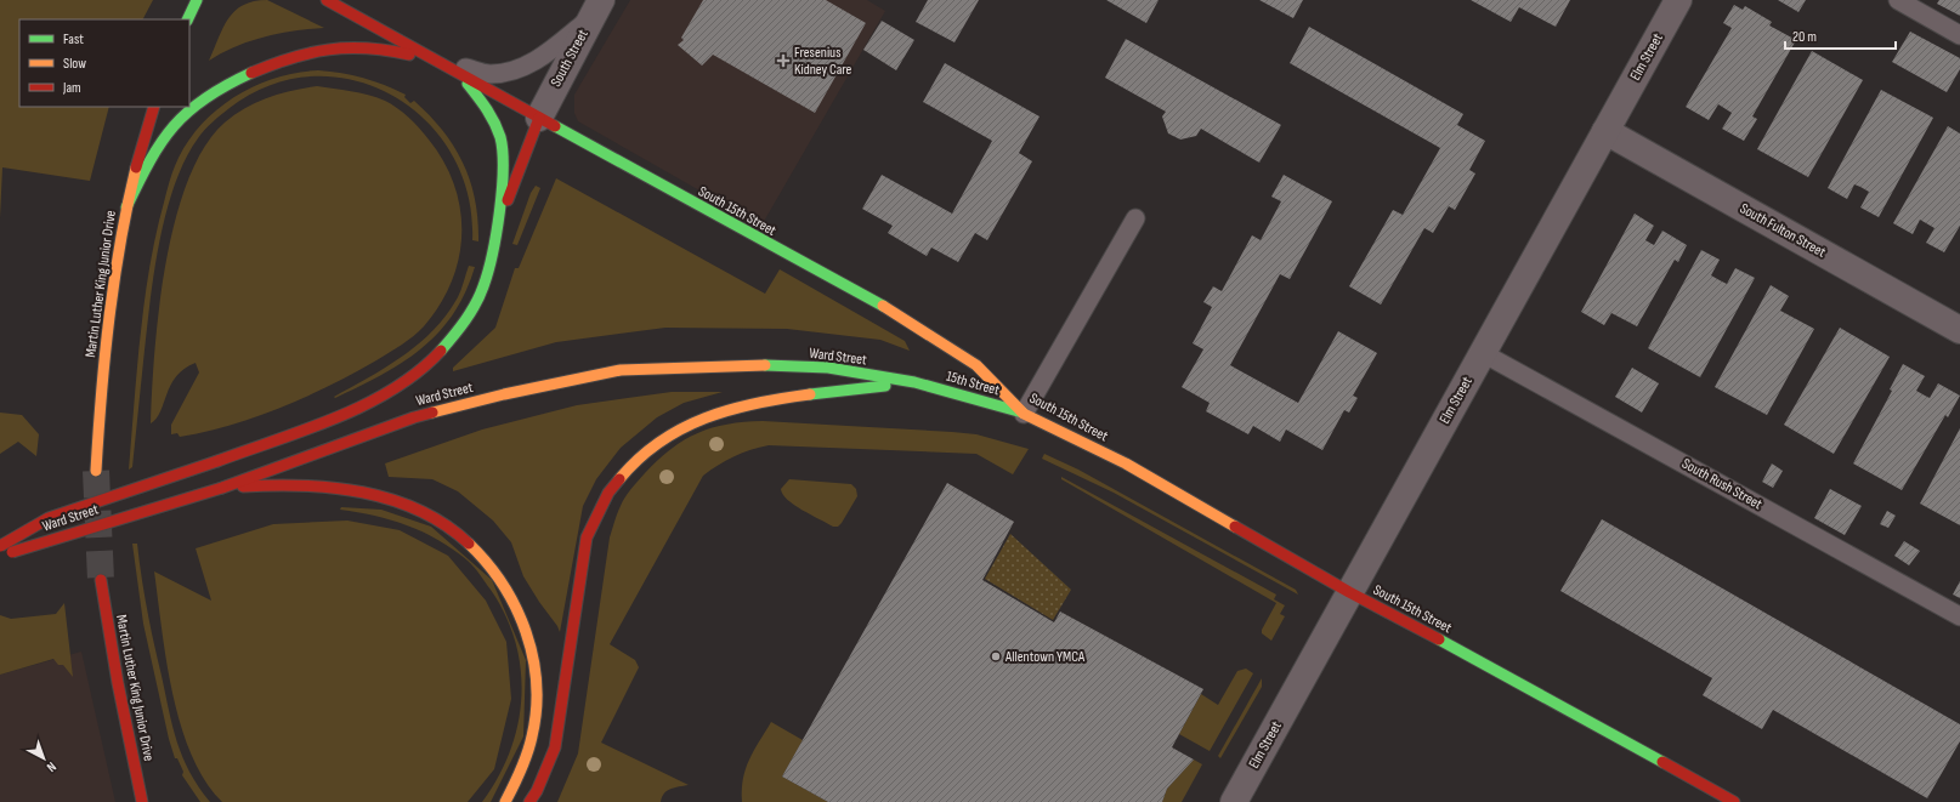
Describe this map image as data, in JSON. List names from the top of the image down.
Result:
{
  "streets": {
    "main road": [
      "South 15th Street",
      "Martin Luther King Junior Drive",
      "Ward Street",
      "15th Street"
    ],
    "street": ["Elm Street", "South Street", "South Fulton Street"],
    "lane": ["South Rush Street"]
  },
  "crossings": [
    ["Elm Street", "South 15th Street"],
    ["Elm Street", "South Fulton Street"],
    ["Elm Street", "South Rush Street"],
    ["South Street", "South 15th Street"],
    ["South 15th Street", "15th Street"],
    ["Ward Street", "15th Street"]
  ],
  "places": {
    "health": ["Fresenius Kidney Care"],
    "other": ["Allentown YMCA"]
  },
  "legend": ["Fast", "Slow", "Jam"],
  "scale_bar": "20 m",
  "north": "bottom right"
}
